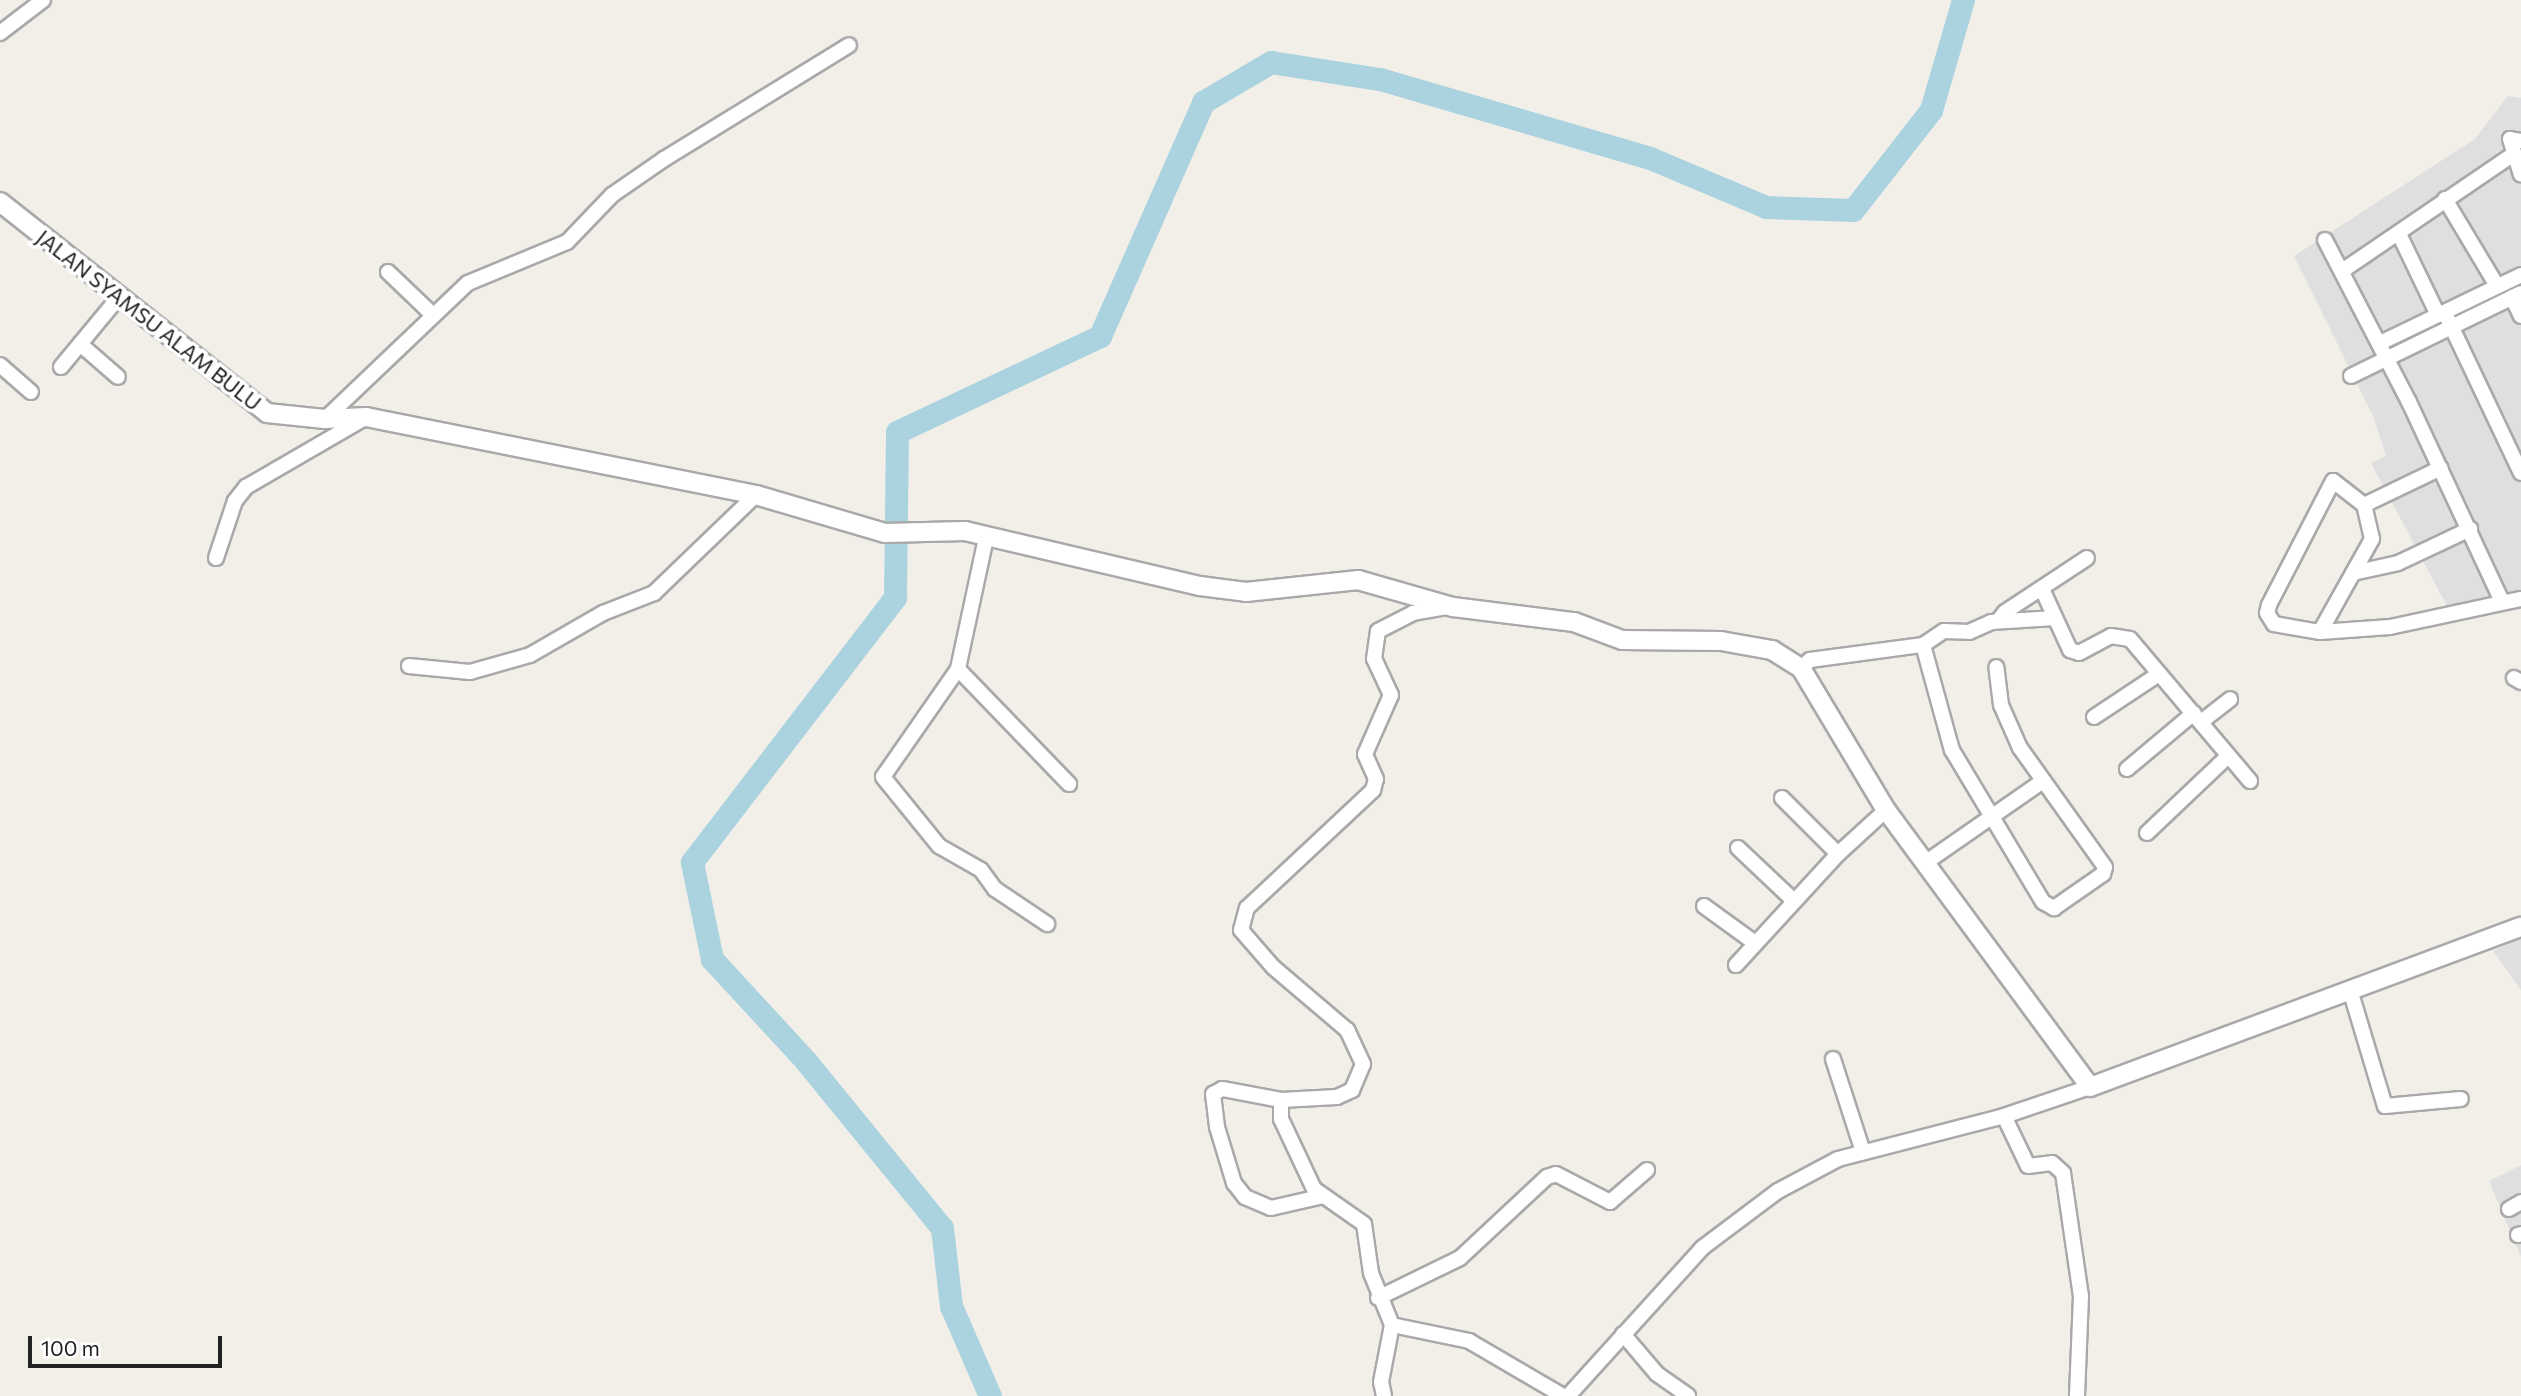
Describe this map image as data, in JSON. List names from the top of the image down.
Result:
{
  "streets": {
    "street": ["JALAN SYAMSU ALAM BULU"]
  },
  "scale_bar": "100 m"
}
